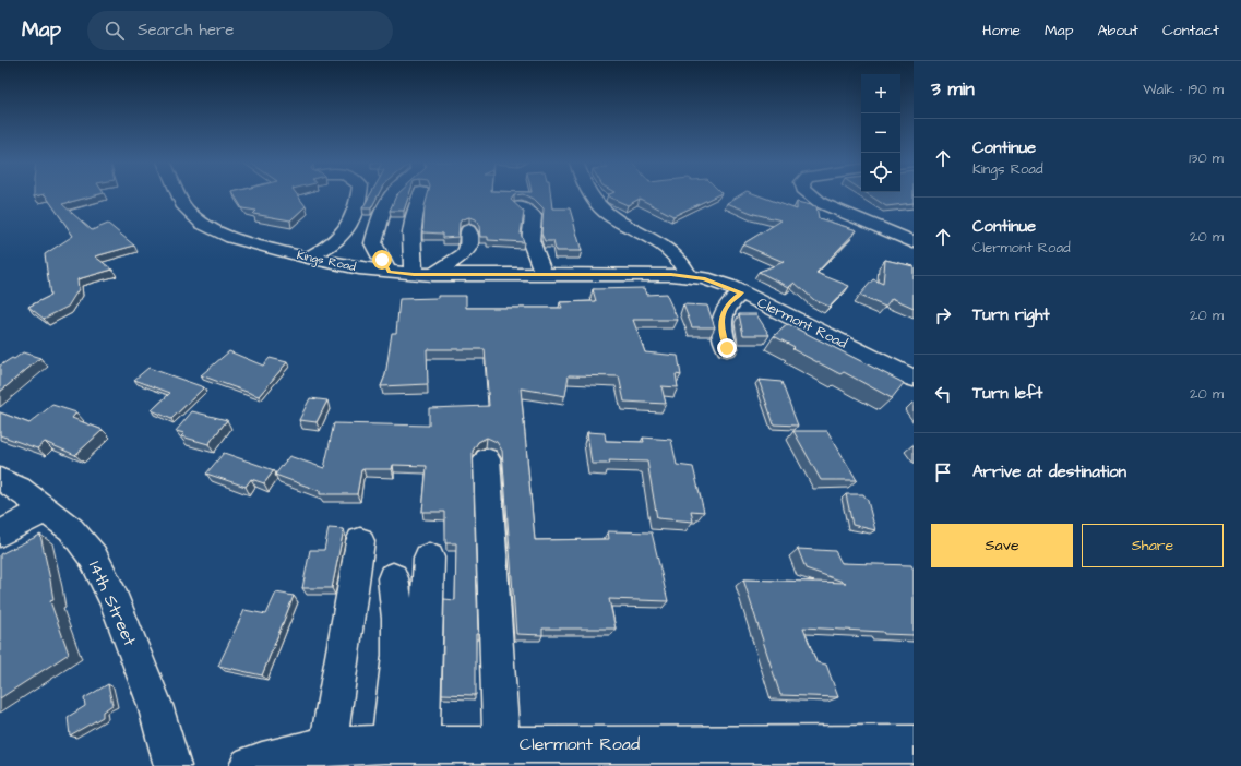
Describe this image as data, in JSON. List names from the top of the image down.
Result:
{
  "streets": {
    "street": ["Kings Road", "Clermont Road", "14th Street"]
  },
  "crossings": [
    ["Kings Road", "Clermont Road"]
  ],
  "page": {
    "header": "Map",
    "search": "Search here",
    "nav": [
      "Home",
      "Map",
      "About",
      "Contact"
    ],
    "heading": ["3 min", "Walk · 190 m"],
    "map_buttons": ["+", "−"],
    "list": [
      ["Continue", "Kings Road", "130 m"],
      ["Continue", "Clermont Road", "20 m"],
      ["Turn right", "20 m"],
      ["Turn left", "20 m"],
      "Arrive at destination"
    ],
    "buttons": ["Save", "Share"]
  }
}
